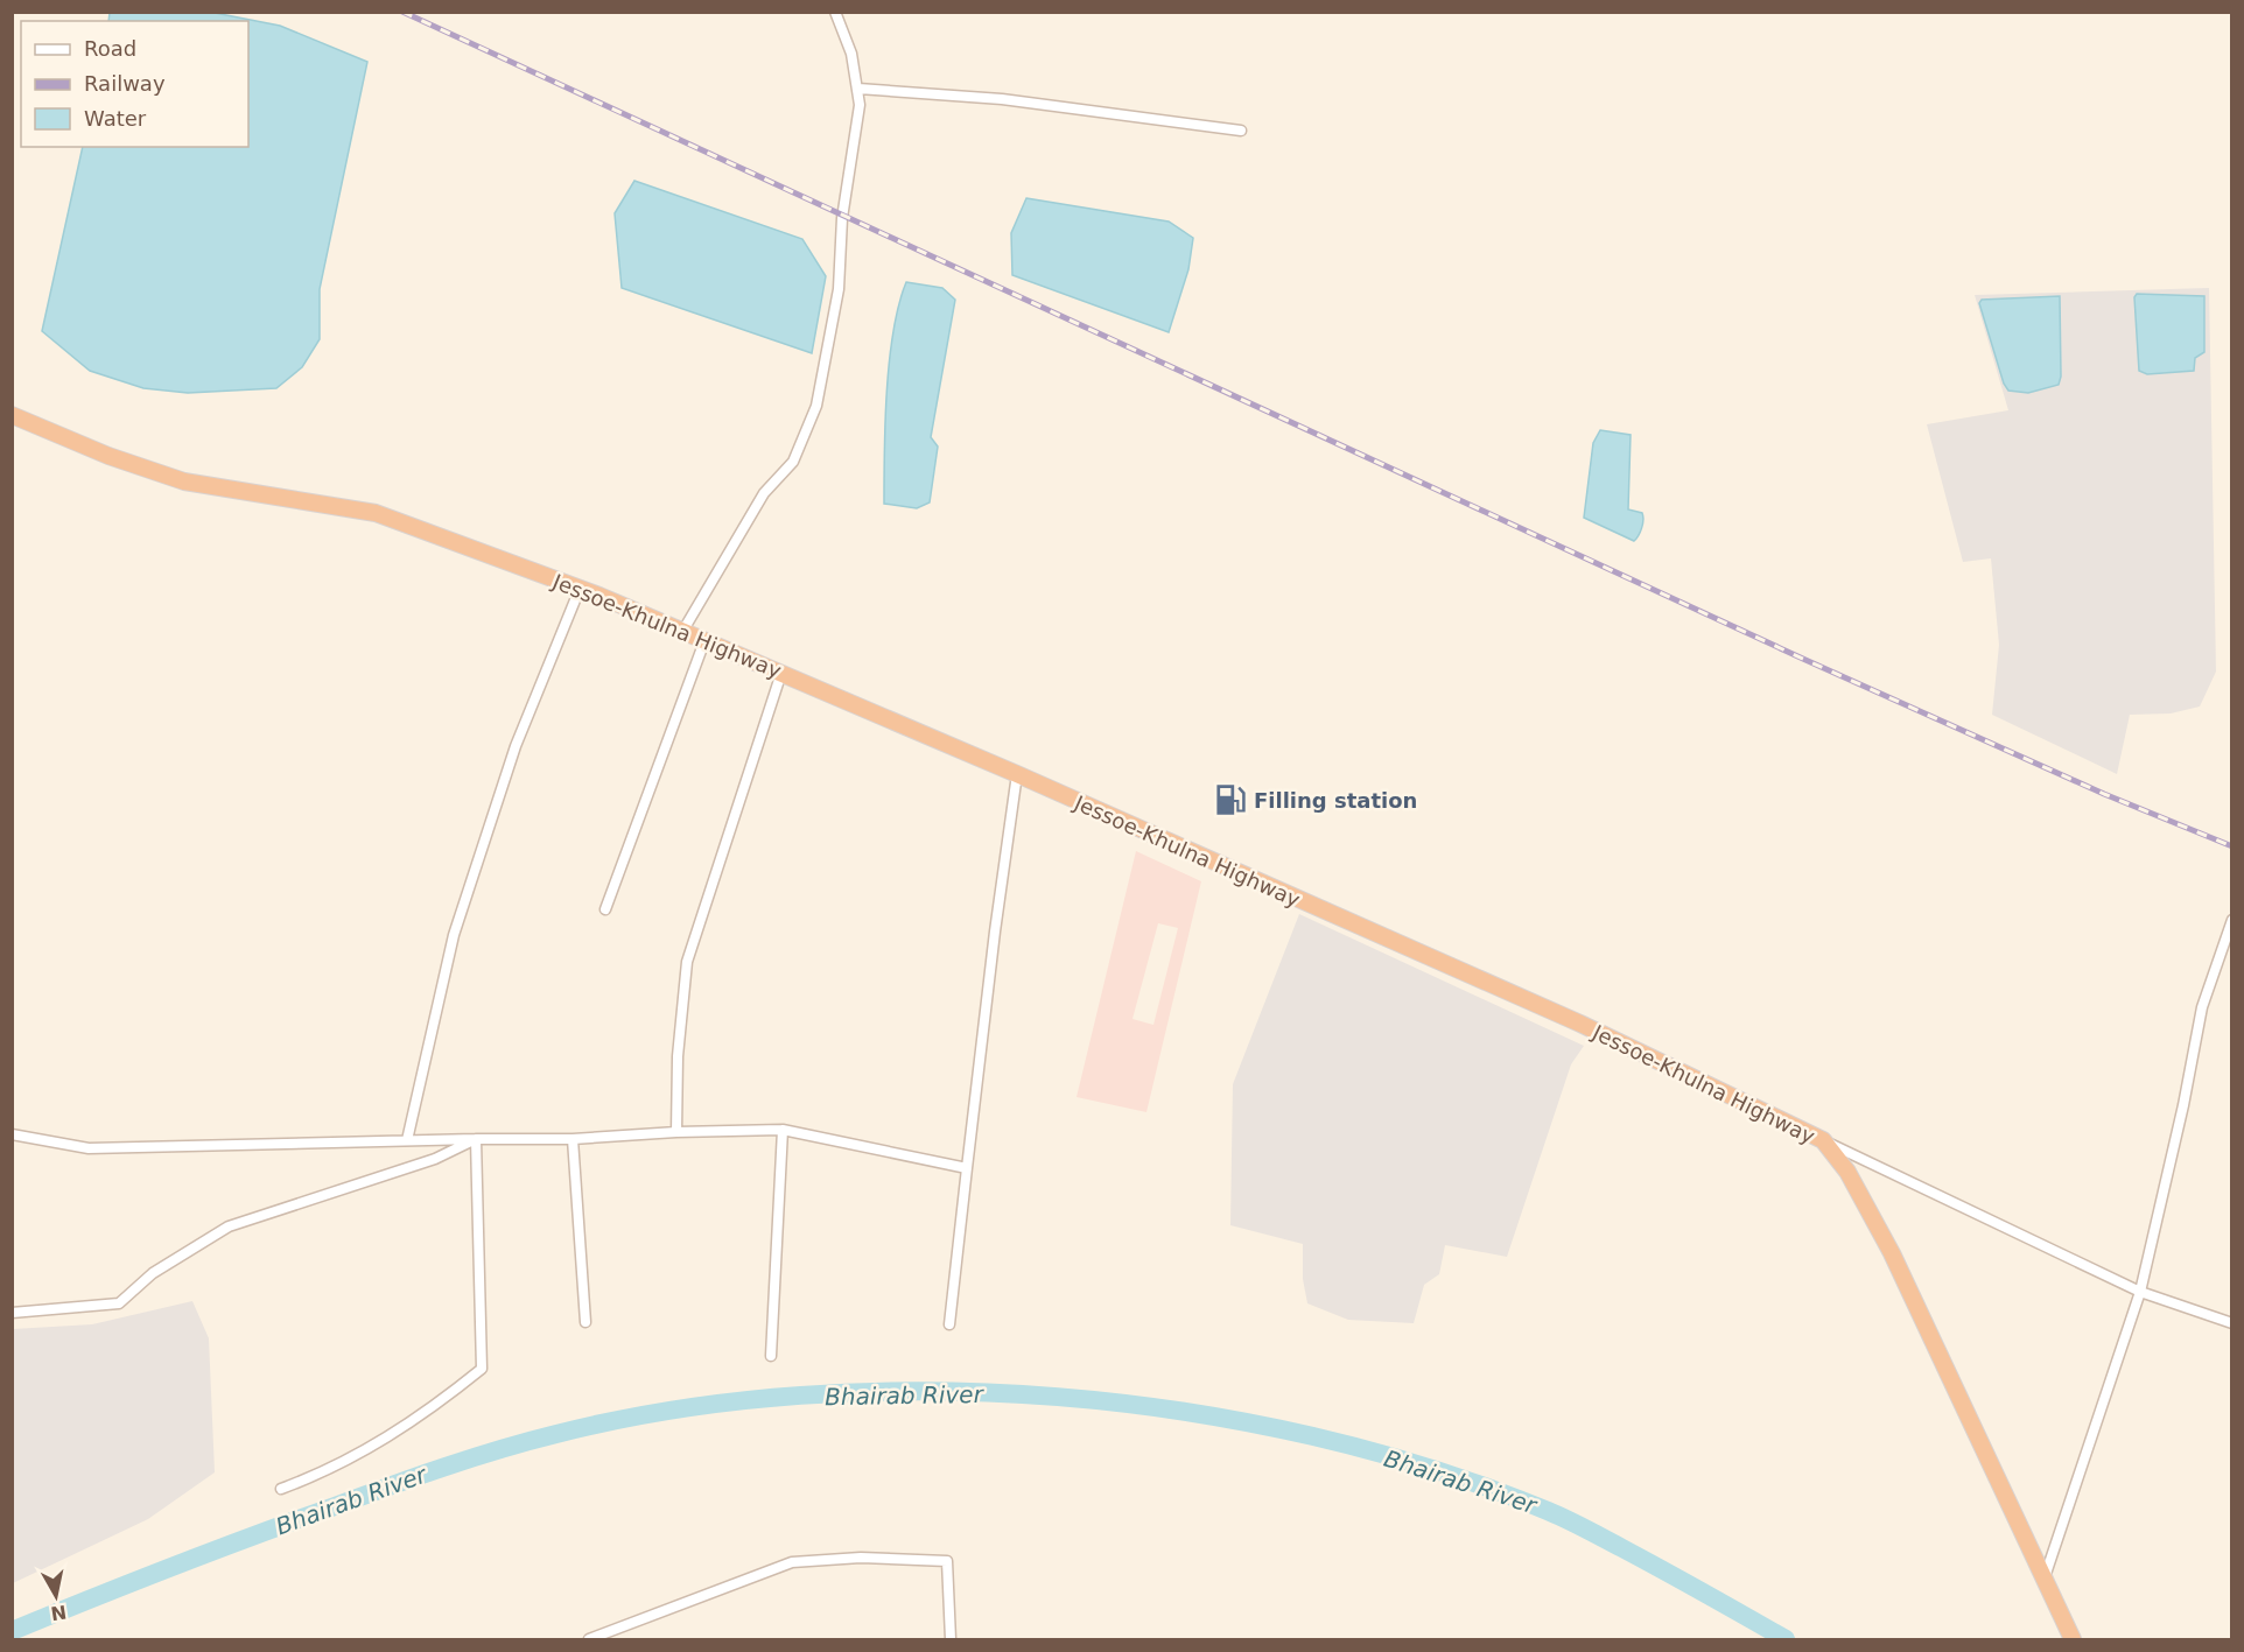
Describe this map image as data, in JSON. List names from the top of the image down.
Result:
{
  "streets": {
    "highway": ["Jessoe-Khulna Highway"]
  },
  "water": ["Bhairab River"],
  "places": {
    "fuel station": ["Filling station"]
  },
  "legend": ["Road", "Railway", "Water"],
  "north": "bottom"
}
